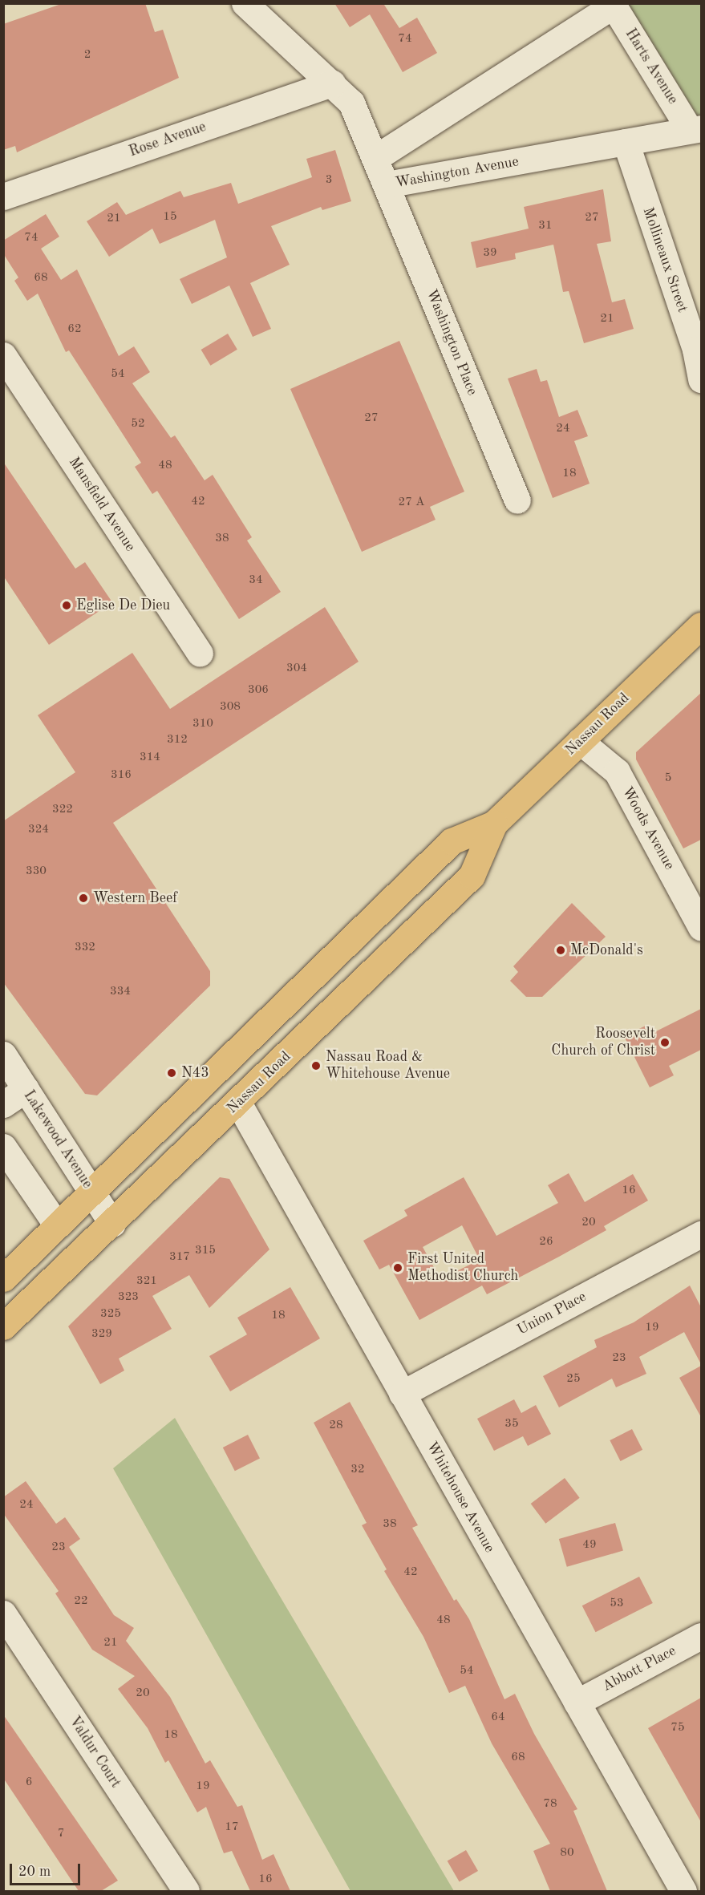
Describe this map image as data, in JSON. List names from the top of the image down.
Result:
{
  "streets": {
    "main road": ["Nassau Road"],
    "street": [
      "Harts Avenue",
      "Rose Avenue",
      "Washington Avenue",
      "Mollineaux Street",
      "Washington Place",
      "Mansfield Avenue",
      "Woods Avenue",
      "Lakewood Avenue",
      "Union Place",
      "Whitehouse Avenue",
      "Abbott Place",
      "Valdur Court"
    ]
  },
  "crossings": [
    ["Harts Avenue", "Washington Avenue"],
    ["Rose Avenue", "Washington Avenue"],
    ["Washington Avenue", "Mollineaux Street"],
    ["Washington Avenue", "Washington Place"],
    ["Nassau Road", "Woods Avenue"],
    ["Nassau Road", "Lakewood Avenue"],
    ["Nassau Road", "Whitehouse Avenue"],
    ["Union Place", "Whitehouse Avenue"],
    ["Whitehouse Avenue", "Abbott Place"]
  ],
  "places": [
    "Eglise De Dieu",
    "Western Beef",
    "McDonald's",
    "Roosevelt Church of Christ",
    "Nassau Road & Whitehouse Avenue",
    "N43",
    "First United Methodist Church"
  ],
  "house_numbers": [
    "74",
    "2",
    "3",
    "15",
    "27",
    "21",
    "31",
    "74",
    "39",
    "68",
    "21",
    "62",
    "54",
    "27",
    "52",
    "24",
    "48",
    "18",
    "42",
    "27 A",
    "38",
    "34",
    "304",
    "306",
    "308",
    "310",
    "312",
    "314",
    "316",
    "5",
    "322",
    "324",
    "330",
    "332",
    "334",
    "16",
    "20",
    "26",
    "315",
    "317",
    "321",
    "323",
    "325",
    "18",
    "19",
    "329",
    "23",
    "25",
    "35",
    "28",
    "32",
    "24",
    "38",
    "49",
    "23",
    "42",
    "22",
    "53",
    "48",
    "21",
    "54",
    "20",
    "64",
    "75",
    "18",
    "68",
    "6",
    "19",
    "78",
    "17",
    "7",
    "80",
    "16"
  ],
  "scale_bar": "20 m"
}
